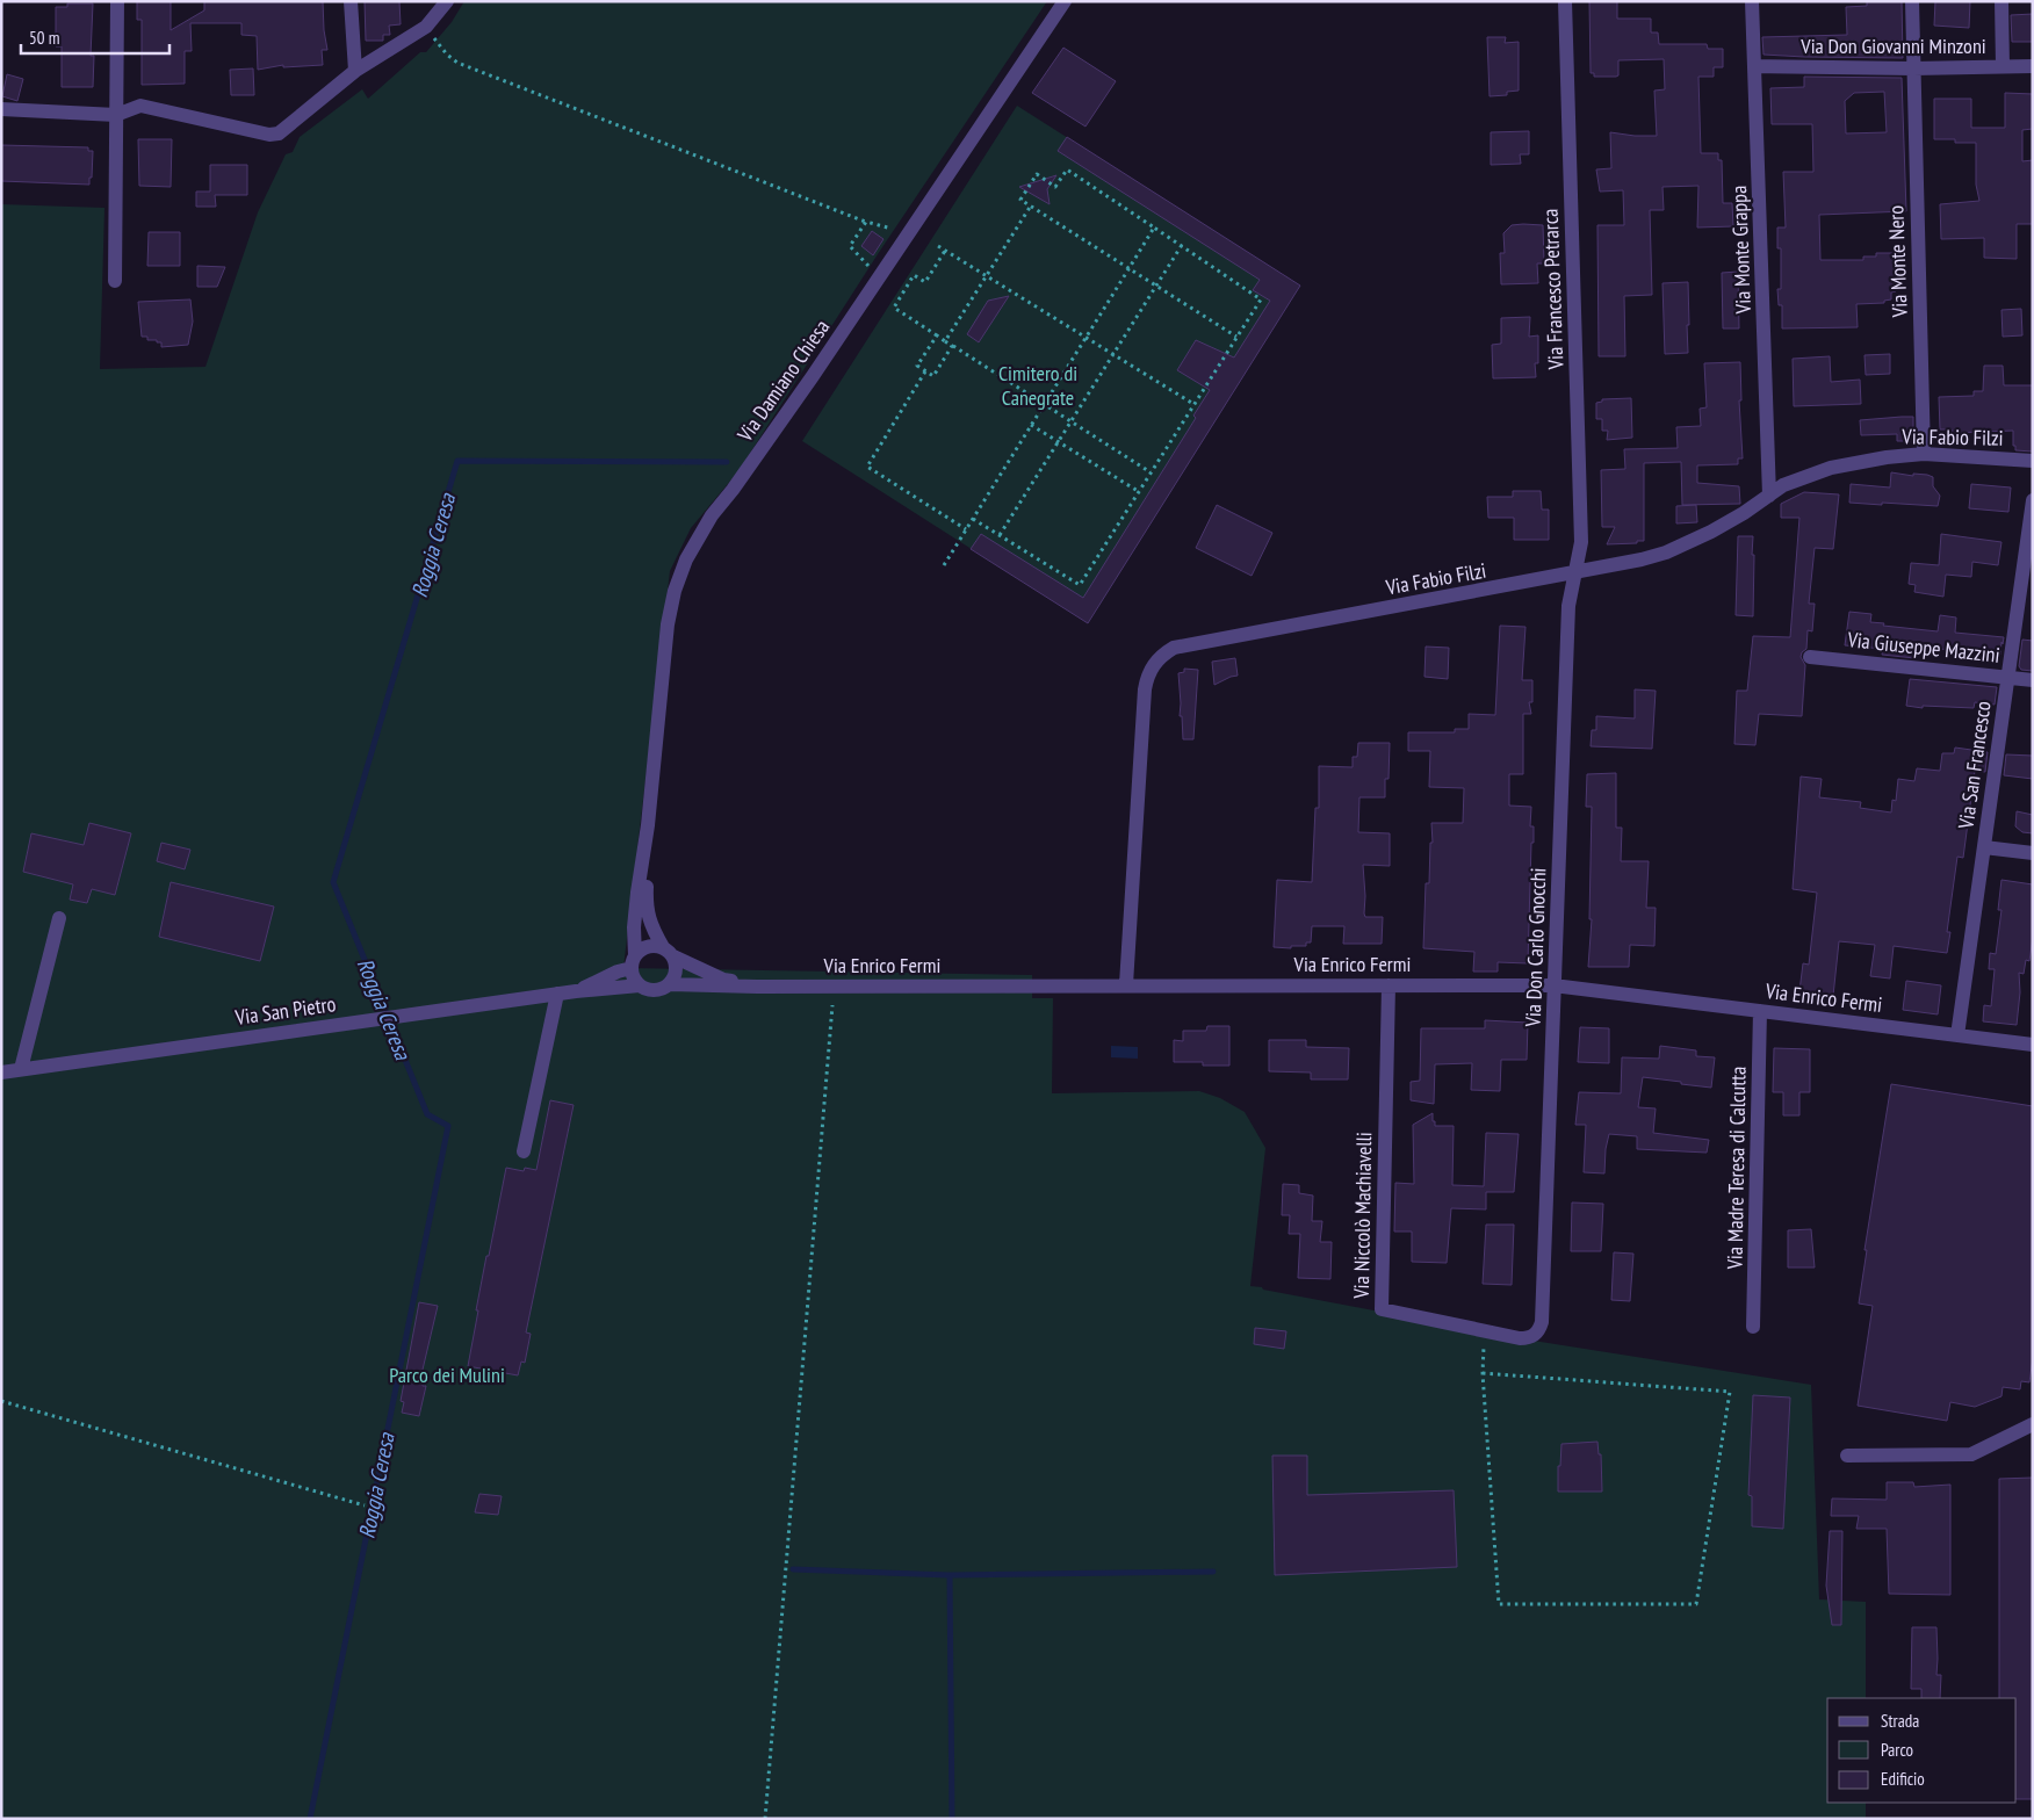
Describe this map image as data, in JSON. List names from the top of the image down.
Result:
{
  "streets": {
    "street": [
      "Via Don Giovanni Minzoni",
      "Via Monte Grappa",
      "Via Monte Nero",
      "Via Francesco Petrarca",
      "Via Damiano Chiesa",
      "Via Fabio Filzi",
      "Via Giuseppe Mazzini",
      "Via San Francesco",
      "Via Don Carlo Gnocchi",
      "Via Enrico Fermi",
      "Via San Pietro",
      "Via Madre Teresa di Calcutta",
      "Via Niccolò Machiavelli"
    ]
  },
  "crossings": [
    ["Via Don Giovanni Minzoni", "Via Monte Grappa"],
    ["Via Don Giovanni Minzoni", "Via Monte Nero"],
    ["Via Monte Grappa", "Via Fabio Filzi"],
    ["Via Monte Nero", "Via Fabio Filzi"],
    ["Via Francesco Petrarca", "Via Fabio Filzi"],
    ["Via Francesco Petrarca", "Via Don Carlo Gnocchi"],
    ["Via Damiano Chiesa", "Via Enrico Fermi"],
    ["Via Damiano Chiesa", "Via San Pietro"],
    ["Via Fabio Filzi", "Via Don Carlo Gnocchi"],
    ["Via Fabio Filzi", "Via Enrico Fermi"],
    ["Via Giuseppe Mazzini", "Via San Francesco"],
    ["Via San Francesco", "Via Enrico Fermi"],
    ["Via Don Carlo Gnocchi", "Via Enrico Fermi"],
    ["Via Don Carlo Gnocchi", "Via Niccolò Machiavelli"],
    ["Via Enrico Fermi", "Via San Pietro"],
    ["Via Enrico Fermi", "Via Madre Teresa di Calcutta"],
    ["Via Enrico Fermi", "Via Niccolò Machiavelli"]
  ],
  "water": ["Roggia Ceresa"],
  "parks": ["Cimitero di Canegrate", "Parco dei Mulini"],
  "legend": ["Strada", "Parco", "Edificio"],
  "scale_bar": "50 m"
}
